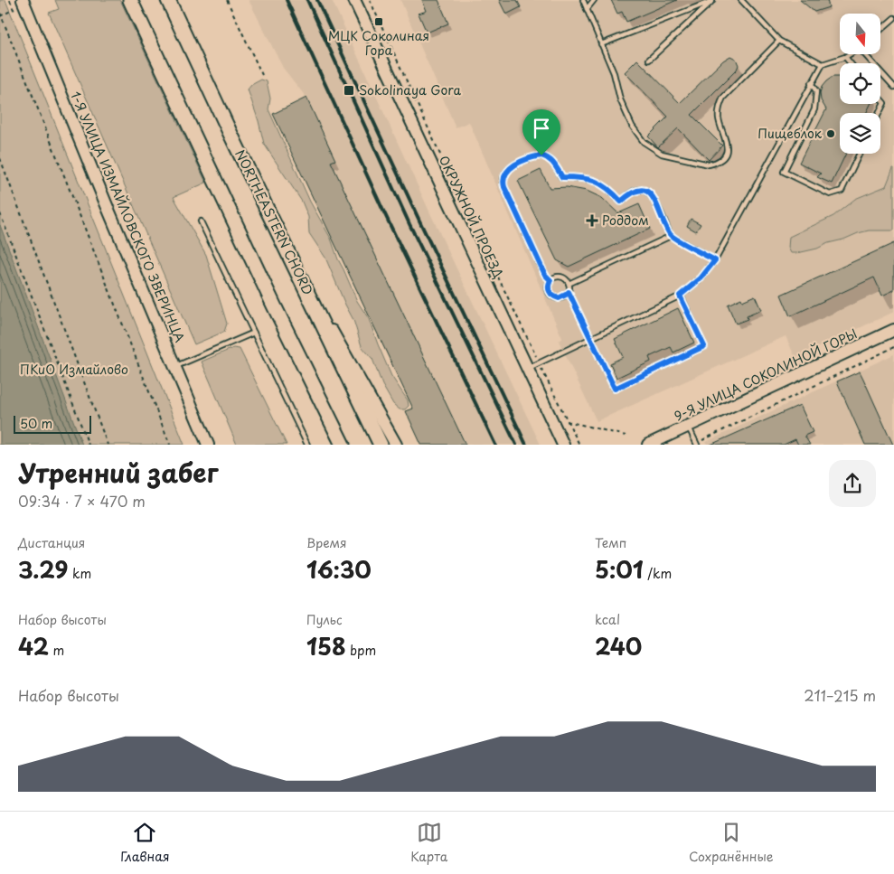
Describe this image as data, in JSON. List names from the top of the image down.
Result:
{
  "streets": {
    "main road": ["NORTHEASTERN CHORD"],
    "street": ["1-Я УЛИЦА ИЗМАЙЛОВСКОГО ЗВЕРИНЦА", "ОКРУЖНОЙ ПРОЕЗД", "9-Я УЛИЦА СОКОЛИНОЙ ГОРЫ"]
  },
  "parks": ["ПКиО Измайлово"],
  "places": {
    "transit": ["МЦК Соколиная Гора", "Sokolinaya Gora"],
    "other": ["Пищеблок"],
    "health": ["Роддом"]
  },
  "scale_bar": "50 m",
  "north": "bottom",
  "page": {
    "scale": "50 m",
    "heading": ["Утренний забег", "09:34 · 7 × 470 m"],
    "stats": [
      ["Дистанция", "3.29 km"],
      ["Время", "16:30"],
      ["Темп", "5:01 /km"],
      ["Набор высоты", "42 m"],
      ["Пульс", "158 bpm"],
      ["kcal", "240"]
    ],
    "chart": ["Набор высоты", "211–215 m"],
    "tabs": ["Главная", "Карта", "Сохранённые"]
  }
}
